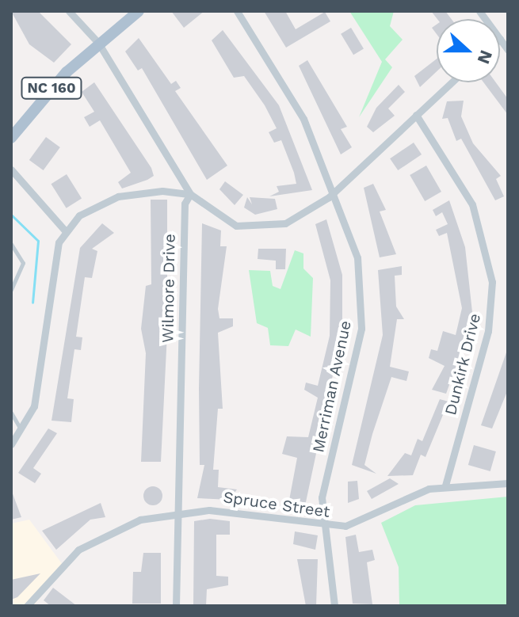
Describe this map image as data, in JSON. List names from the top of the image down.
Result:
{
  "streets": {
    "main road": ["NC 160"],
    "street": [
      "Wilmore Drive",
      "Dunkirk Drive",
      "Merriman Avenue",
      "Spruce Street"
    ]
  },
  "crossings": [
    ["Wilmore Drive", "Spruce Street"],
    ["Dunkirk Drive", "Spruce Street"],
    ["Merriman Avenue", "Spruce Street"]
  ],
  "north": "right"
}
